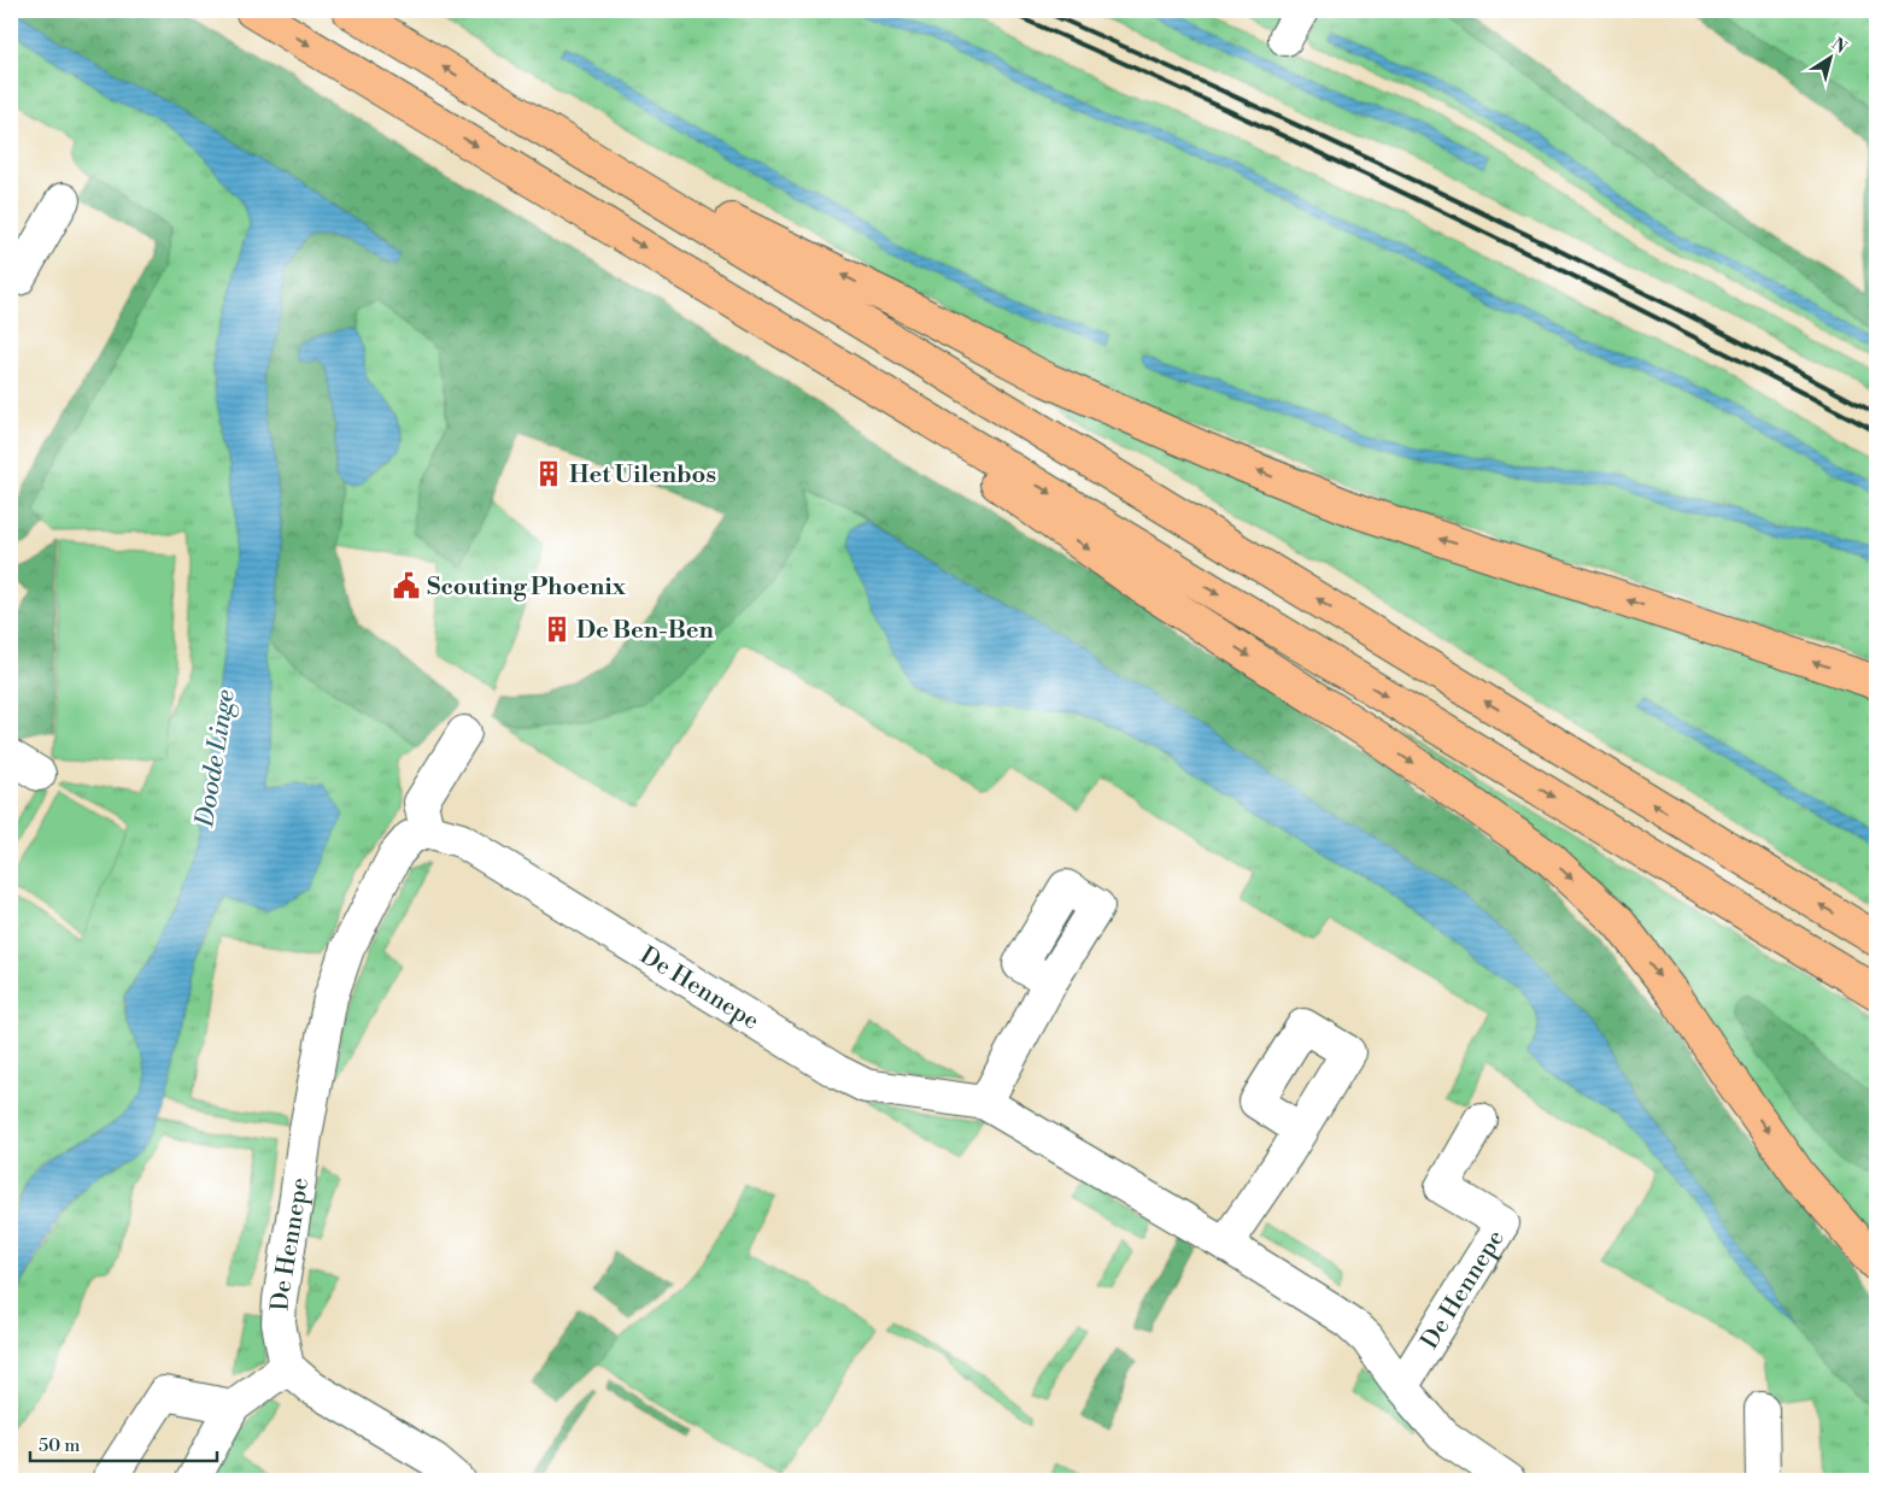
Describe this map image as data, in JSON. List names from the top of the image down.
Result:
{
  "streets": {
    "street": ["De Hennepe"]
  },
  "water": ["Doode Linge"],
  "places": {
    "building": ["Het Uilenbos", "De Ben-Ben"],
    "public building": ["Scouting Phoenix"]
  },
  "scale_bar": "50 m",
  "north": "top right"
}
